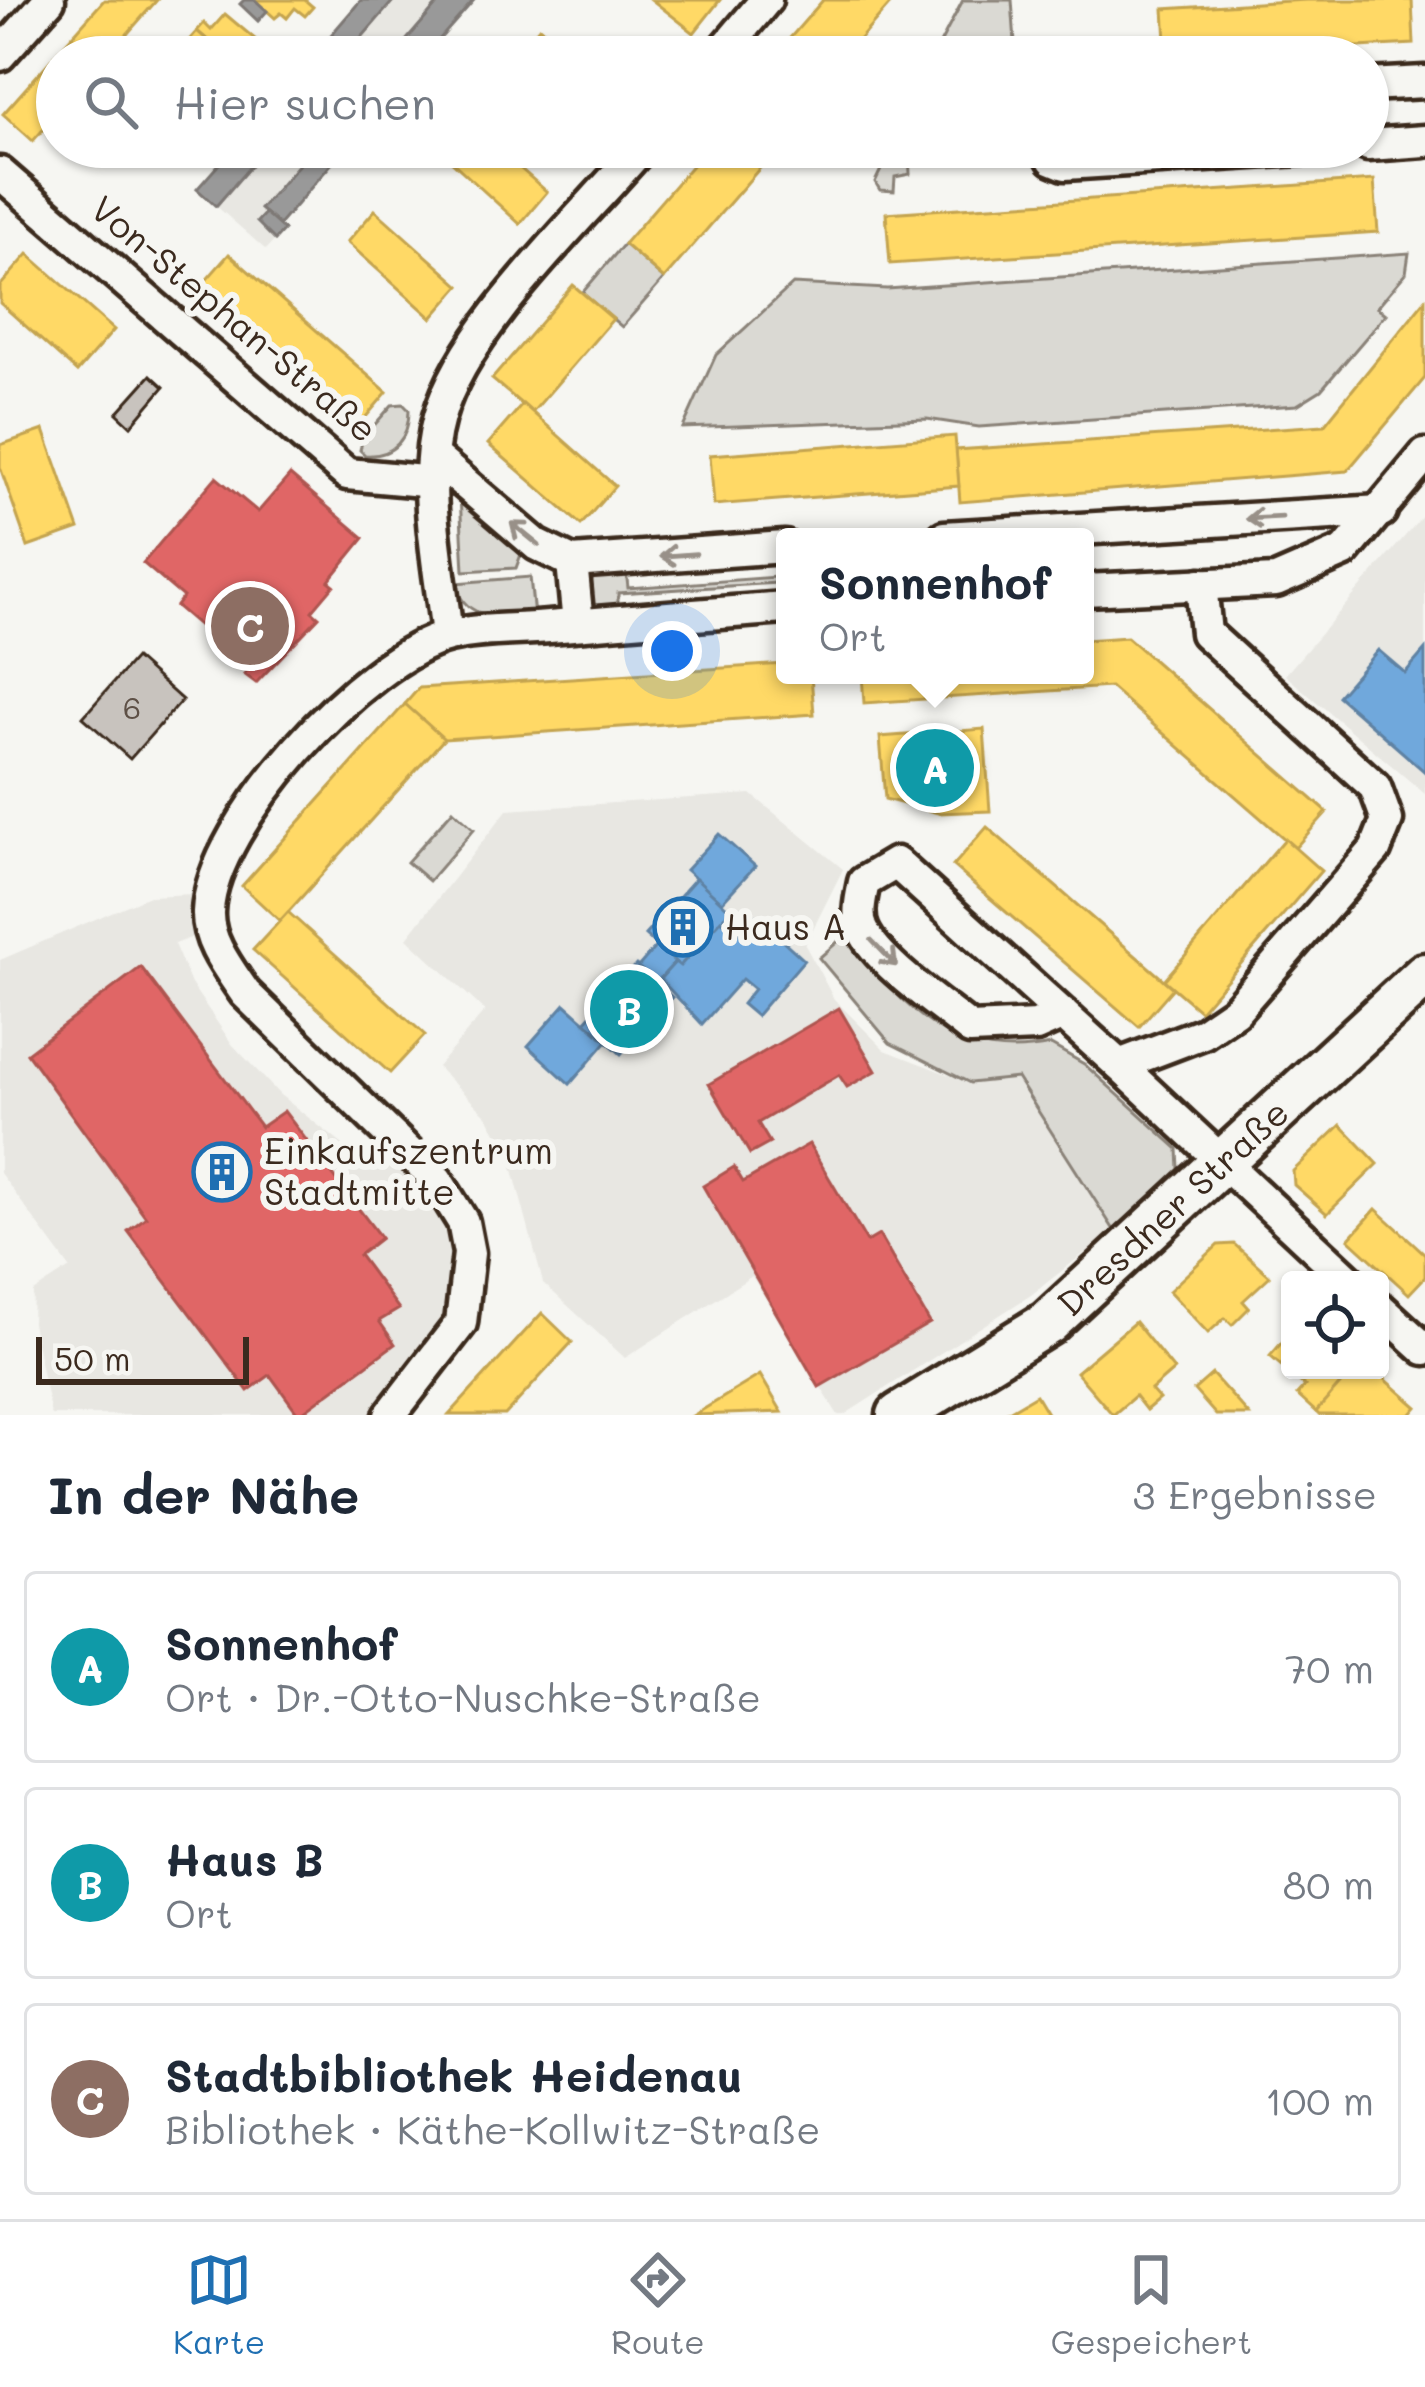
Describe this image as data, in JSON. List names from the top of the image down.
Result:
{
  "streets": {
    "street": ["Von-Stephan-Straße", "Dresdner Straße"]
  },
  "places": {
    "building": ["Haus A", "Einkaufszentrum Stadtmitte"]
  },
  "house_numbers": ["6"],
  "scale_bar": "50 m",
  "page": {
    "search": "Hier suchen",
    "popup": ["Sonnenhof", "Ort"],
    "pins": ["C", "A", "B"],
    "scale": "50 m",
    "heading": ["In der Nähe", "3 Ergebnisse"],
    "list": [
      {
        "mark": "A",
        "name": "Sonnenhof",
        "note": "Ort · Dr.-Otto-Nuschke-Straße",
        "value": "70 m"
      },
      {
        "mark": "B",
        "name": "Haus B",
        "note": "Ort",
        "value": "80 m"
      },
      {
        "mark": "C",
        "name": "Stadtbibliothek Heidenau",
        "note": "Bibliothek · Käthe-Kollwitz-Straße",
        "value": "100 m"
      }
    ],
    "nav": ["Karte", "Route", "Gespeichert"]
  }
}
